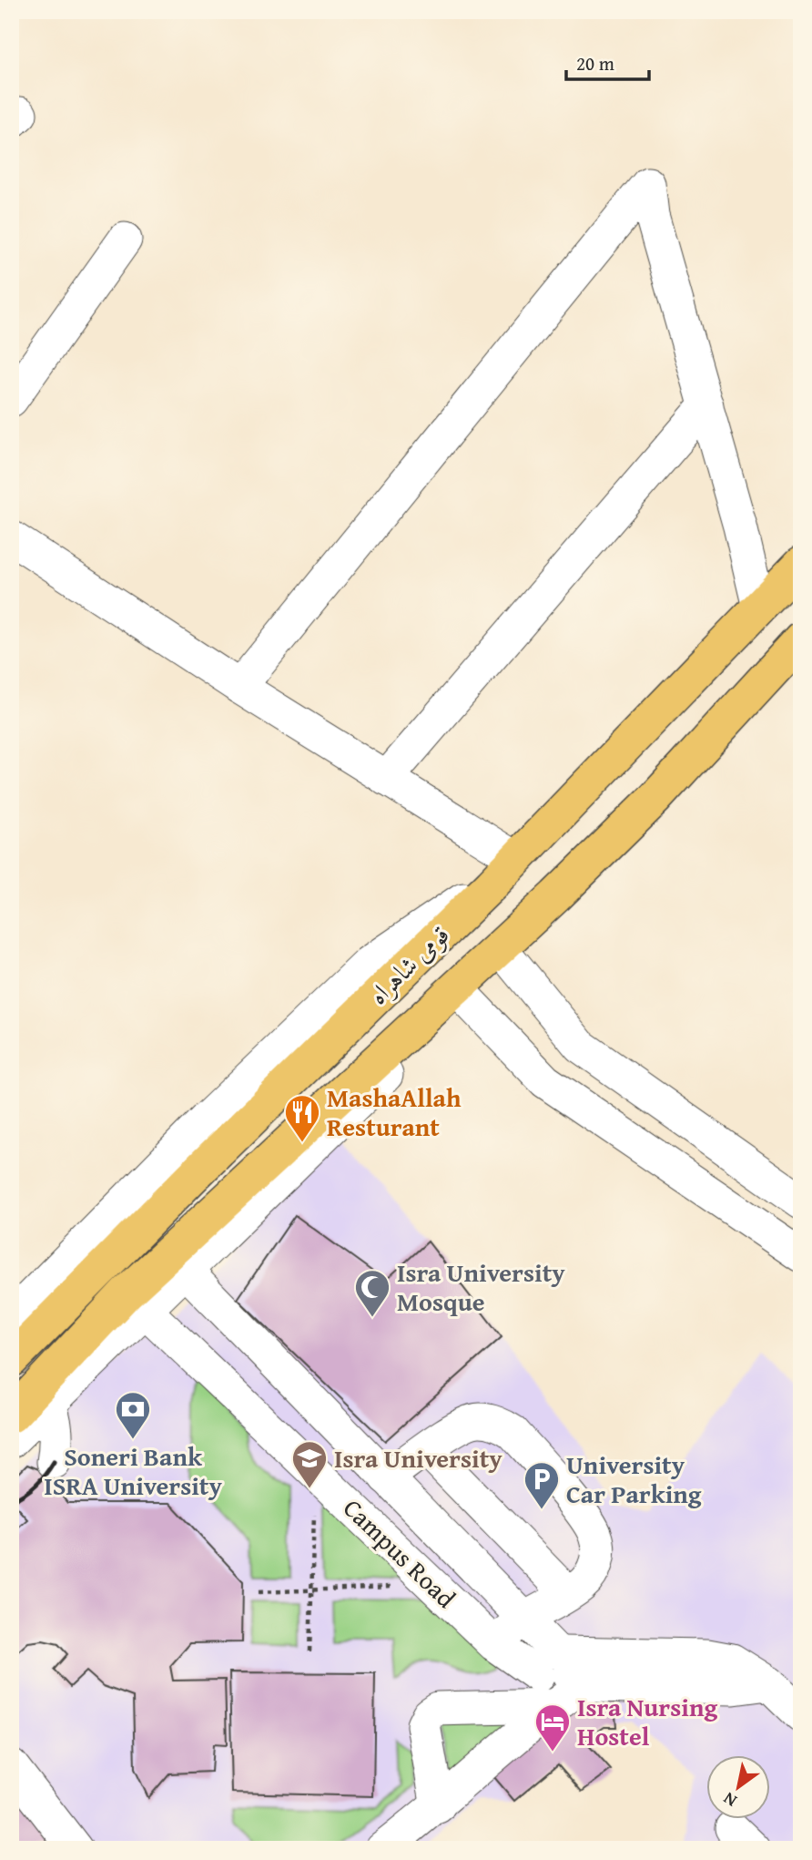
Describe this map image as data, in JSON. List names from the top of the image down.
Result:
{
  "streets": {
    "highway": ["قومی شاہراہ"],
    "street": ["Campus Road"]
  },
  "crossings": [
    ["قومی شاہراہ", "Campus Road"]
  ],
  "places": {
    "restaurant": ["MashaAllah Resturant"],
    "mosque": ["Isra University Mosque"],
    "bank": ["Soneri Bank ISRA University"],
    "school or university": ["Isra University"],
    "parking": ["University Car Parking"],
    "hotel": ["Isra Nursing Hostel"]
  },
  "scale_bar": "20 m",
  "north": "bottom left"
}
